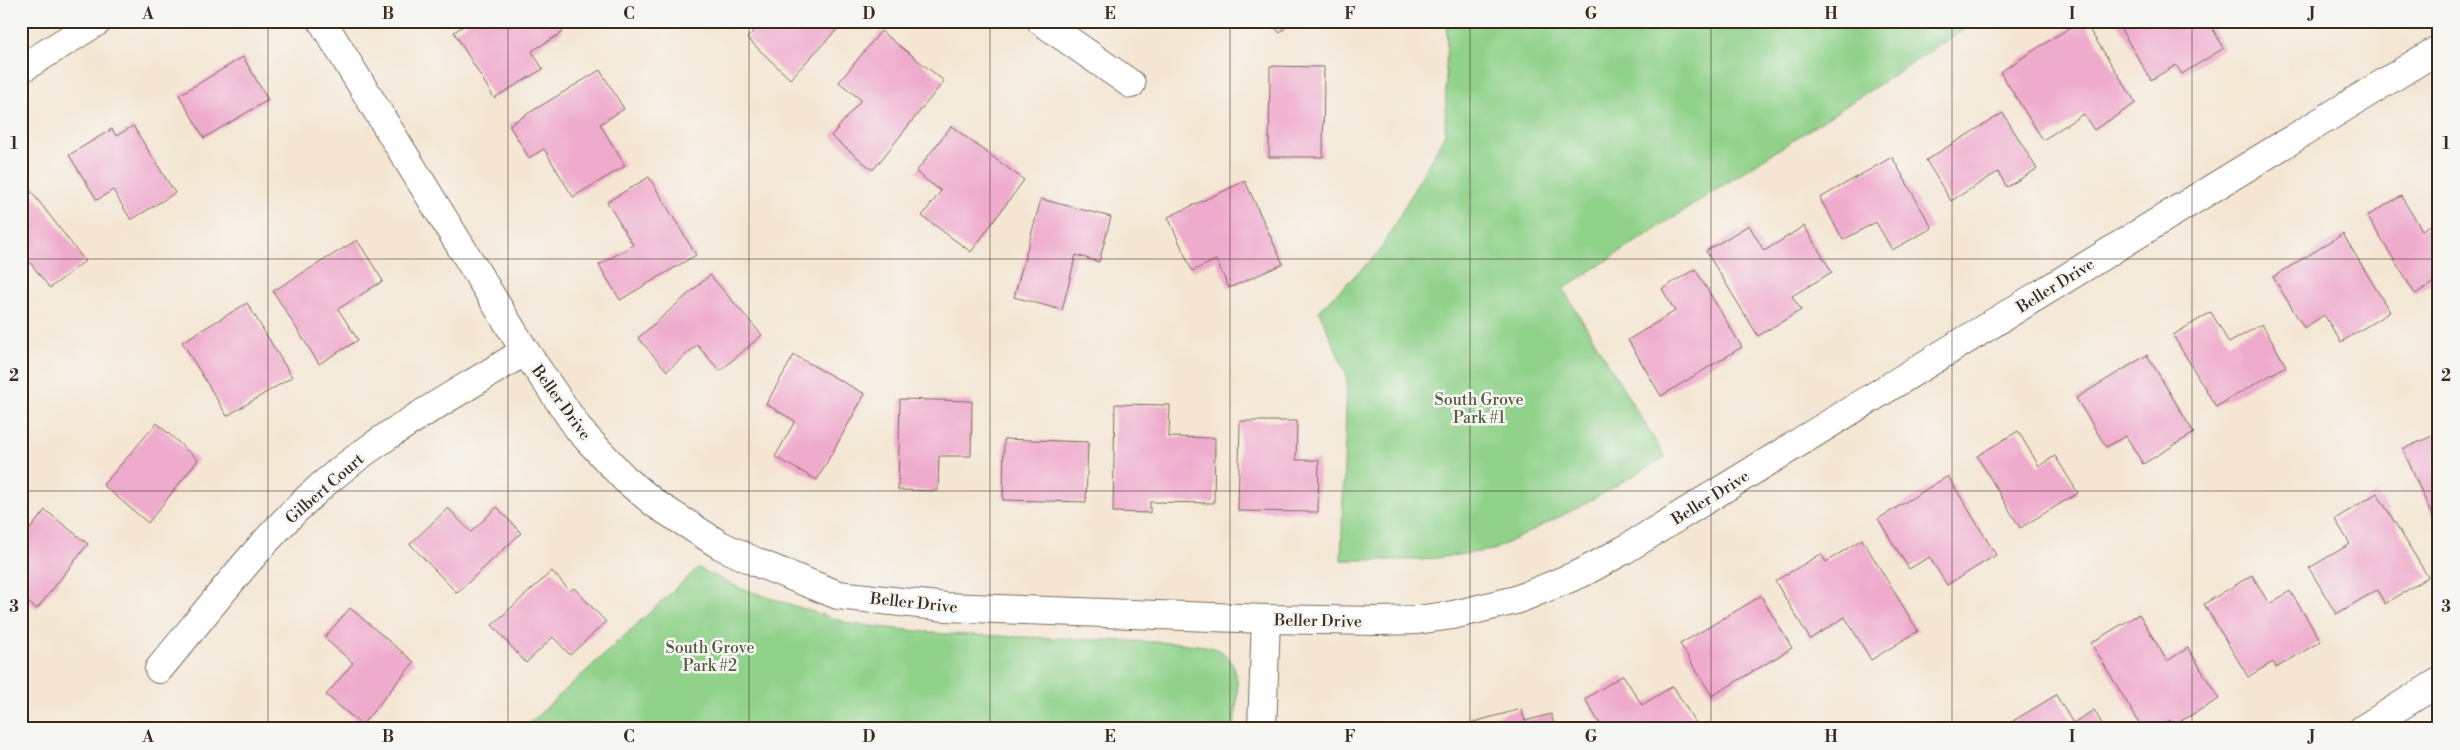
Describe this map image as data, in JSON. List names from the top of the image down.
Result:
{
  "streets": {
    "street": ["Beller Drive", "Gilbert Court"]
  },
  "crossings": [
    ["Beller Drive", "Gilbert Court"]
  ],
  "parks": ["South Grove Park #1", "South Grove Park #2"],
  "grid": {
    "columns": [
      "A",
      "B",
      "C",
      "D",
      "E",
      "F",
      "G",
      "H",
      "I",
      "J"
    ],
    "rows": ["1", "2", "3"]
  }
}
